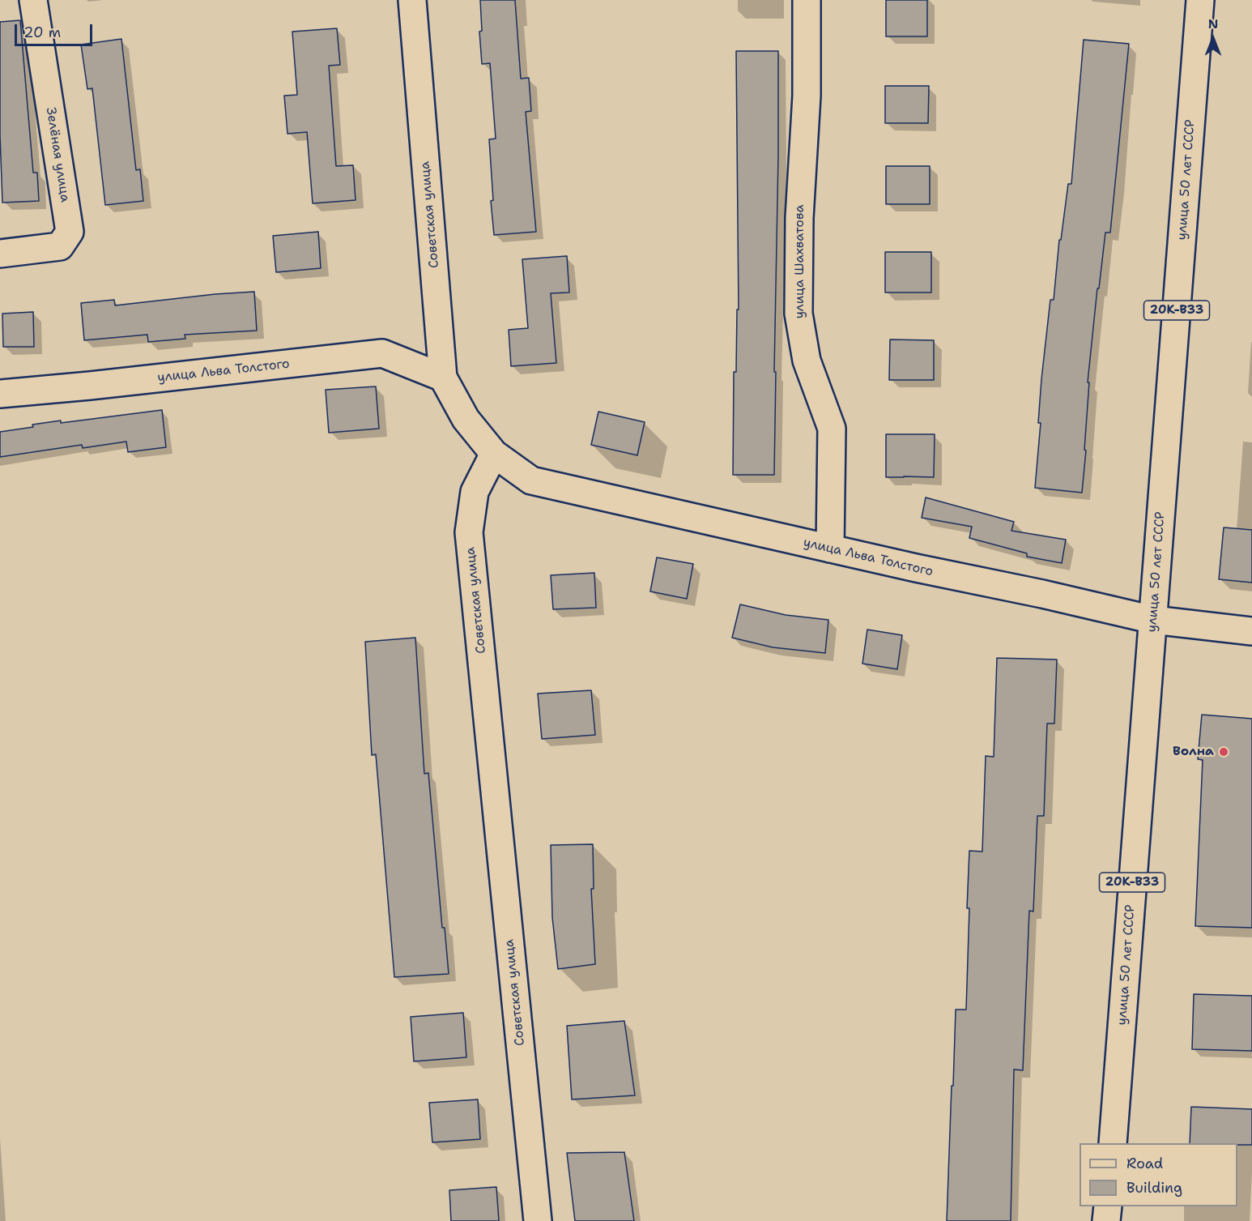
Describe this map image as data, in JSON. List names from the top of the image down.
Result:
{
  "streets": {
    "street": [
      "Зелёная улица",
      "улица 50 лет СССР",
      "Советская улица",
      "улица Шахватова",
      "20К-В33",
      "улица Льва Толстого"
    ]
  },
  "crossings": [
    ["улица 50 лет СССР", "улица Льва Толстого"],
    ["Советская улица", "улица Льва Толстого"],
    ["улица Шахватова", "улица Льва Толстого"]
  ],
  "places": ["Волна"],
  "legend": ["Road", "Building"],
  "scale_bar": "20 m",
  "north": "top"
}
